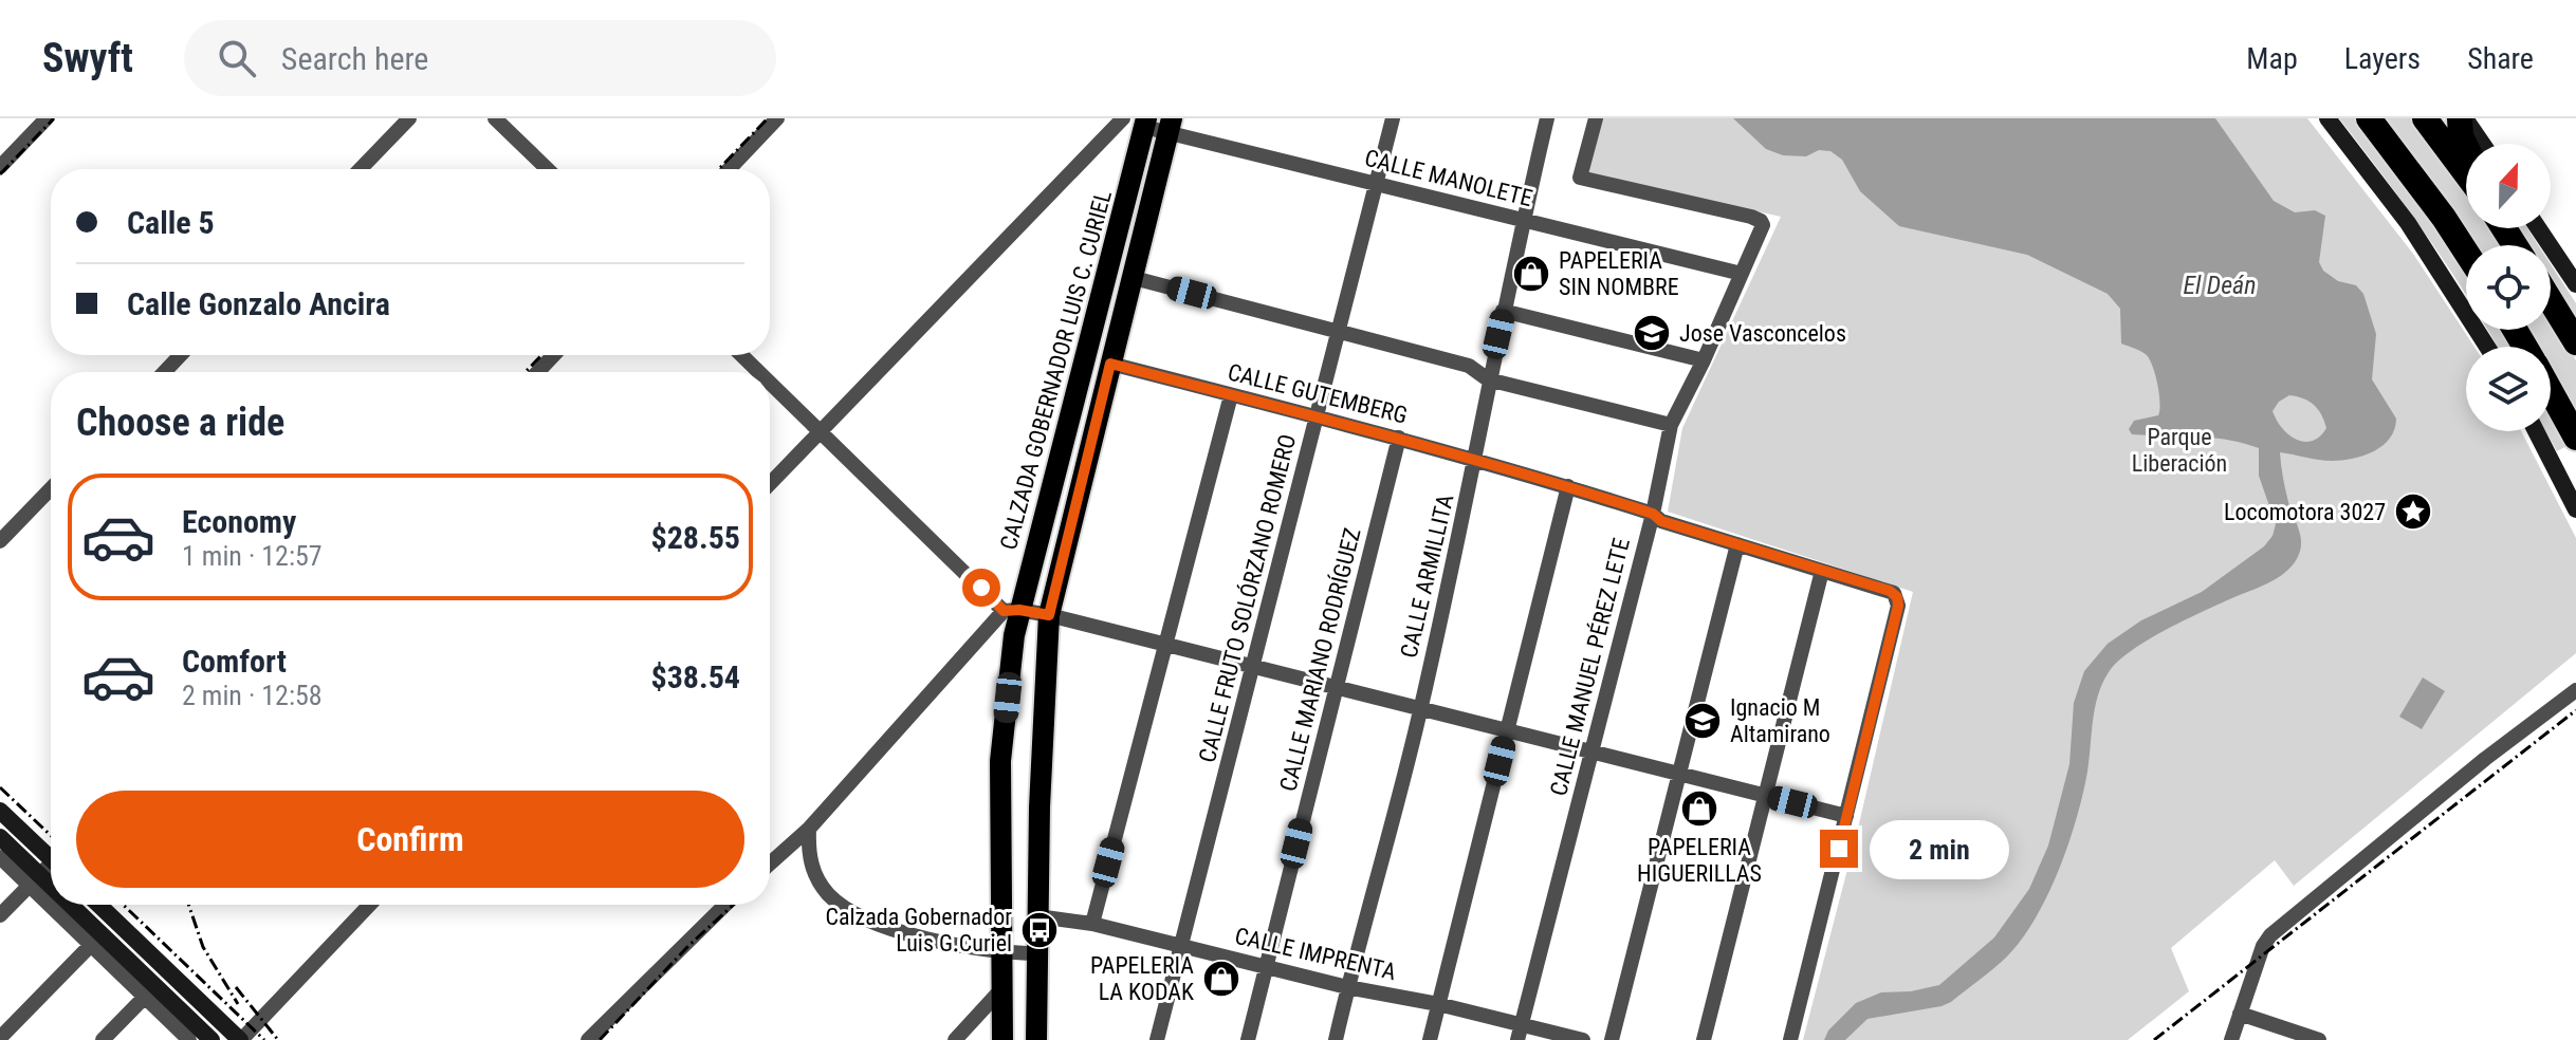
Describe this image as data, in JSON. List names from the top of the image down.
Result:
{
  "streets": {
    "main road": ["CALZADA GOBERNADOR LUIS C. CURIEL"],
    "street": [
      "CALLE MANOLETE",
      "CALLE GUTEMBERG",
      "CALLE ARMILLITA",
      "CALLE FRUTO SOLÓRZANO ROMERO",
      "CALLE MARIANO RODRÍGUEZ",
      "CALLE MANUEL PÉREZ LETE",
      "CALLE IMPRENTA"
    ]
  },
  "crossings": [
    ["CALLE MANOLETE", "CALZADA GOBERNADOR LUIS C. CURIEL"],
    ["CALLE MANOLETE", "CALLE ARMILLITA"],
    ["CALLE MANOLETE", "CALLE FRUTO SOLÓRZANO ROMERO"],
    ["CALLE MANOLETE", "CALLE MANUEL PÉREZ LETE"],
    ["CALLE GUTEMBERG", "CALLE ARMILLITA"],
    ["CALLE GUTEMBERG", "CALLE FRUTO SOLÓRZANO ROMERO"],
    ["CALLE GUTEMBERG", "CALLE MARIANO RODRÍGUEZ"],
    ["CALLE GUTEMBERG", "CALLE MANUEL PÉREZ LETE"],
    ["CALLE ARMILLITA", "CALLE IMPRENTA"],
    ["CALLE FRUTO SOLÓRZANO ROMERO", "CALLE IMPRENTA"],
    ["CALLE MARIANO RODRÍGUEZ", "CALLE IMPRENTA"],
    ["CALLE MANUEL PÉREZ LETE", "CALLE IMPRENTA"]
  ],
  "water": ["El Deán"],
  "parks": ["Parque Liberación"],
  "places": {
    "shop": ["PAPELERIA SIN NOMBRE", "PAPELERIA HIGUERILLAS", "PAPELERIA LA KODAK"],
    "school or university": ["Jose Vasconcelos", "Ignacio M Altamirano"],
    "place": ["Locomotora 3027"],
    "bus stop": ["Calzada Gobernador Luis G.Curiel"]
  },
  "north": "top",
  "page": {
    "header": "Swyft",
    "search": "Search here",
    "nav": ["Map", "Layers", "Share"],
    "banner": ["Calle 5", "Calle Gonzalo Ancira"],
    "heading": "Choose a ride",
    "list": [
      {
        "name": "Economy",
        "note": "1 min · 12:57",
        "value": "$28.55"
      },
      {
        "name": "Comfort",
        "note": "2 min · 12:58",
        "value": "$38.54"
      }
    ],
    "buttons": "Confirm",
    "bubble": "2 min"
  }
}
